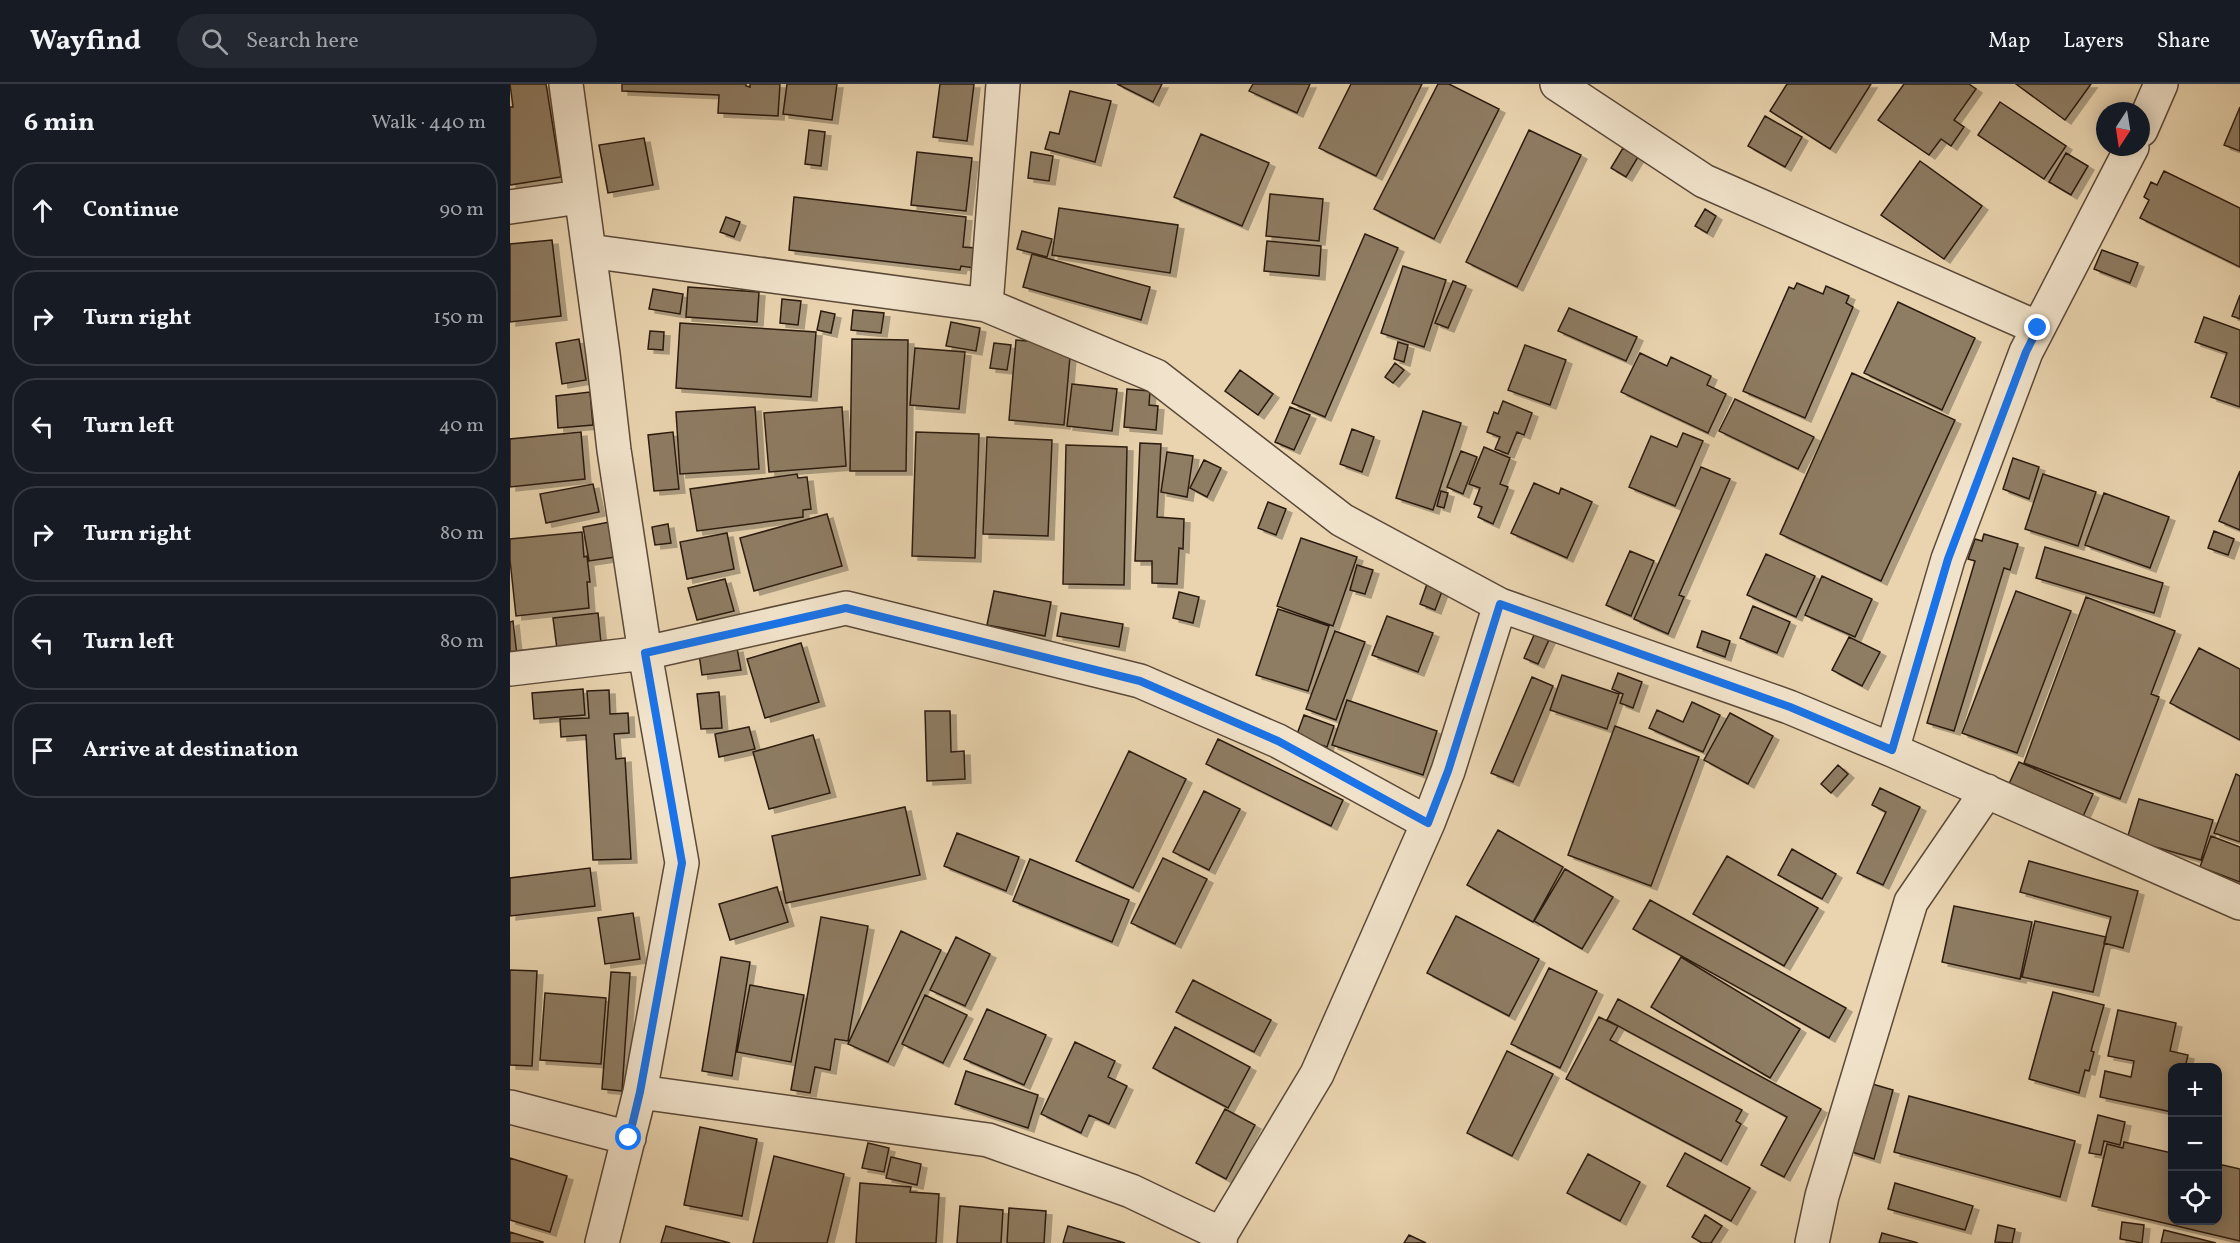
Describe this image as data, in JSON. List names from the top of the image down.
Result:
{
  "north": "bottom",
  "page": {
    "header": "Wayfind",
    "search": "Search here",
    "nav": ["Map", "Layers", "Share"],
    "heading": ["6 min", "Walk · 440 m"],
    "list": [
      ["Continue", "90 m"],
      ["Turn right", "150 m"],
      ["Turn left", "40 m"],
      ["Turn right", "80 m"],
      ["Turn left", "80 m"],
      "Arrive at destination"
    ],
    "map_buttons": ["+", "−"]
  }
}
